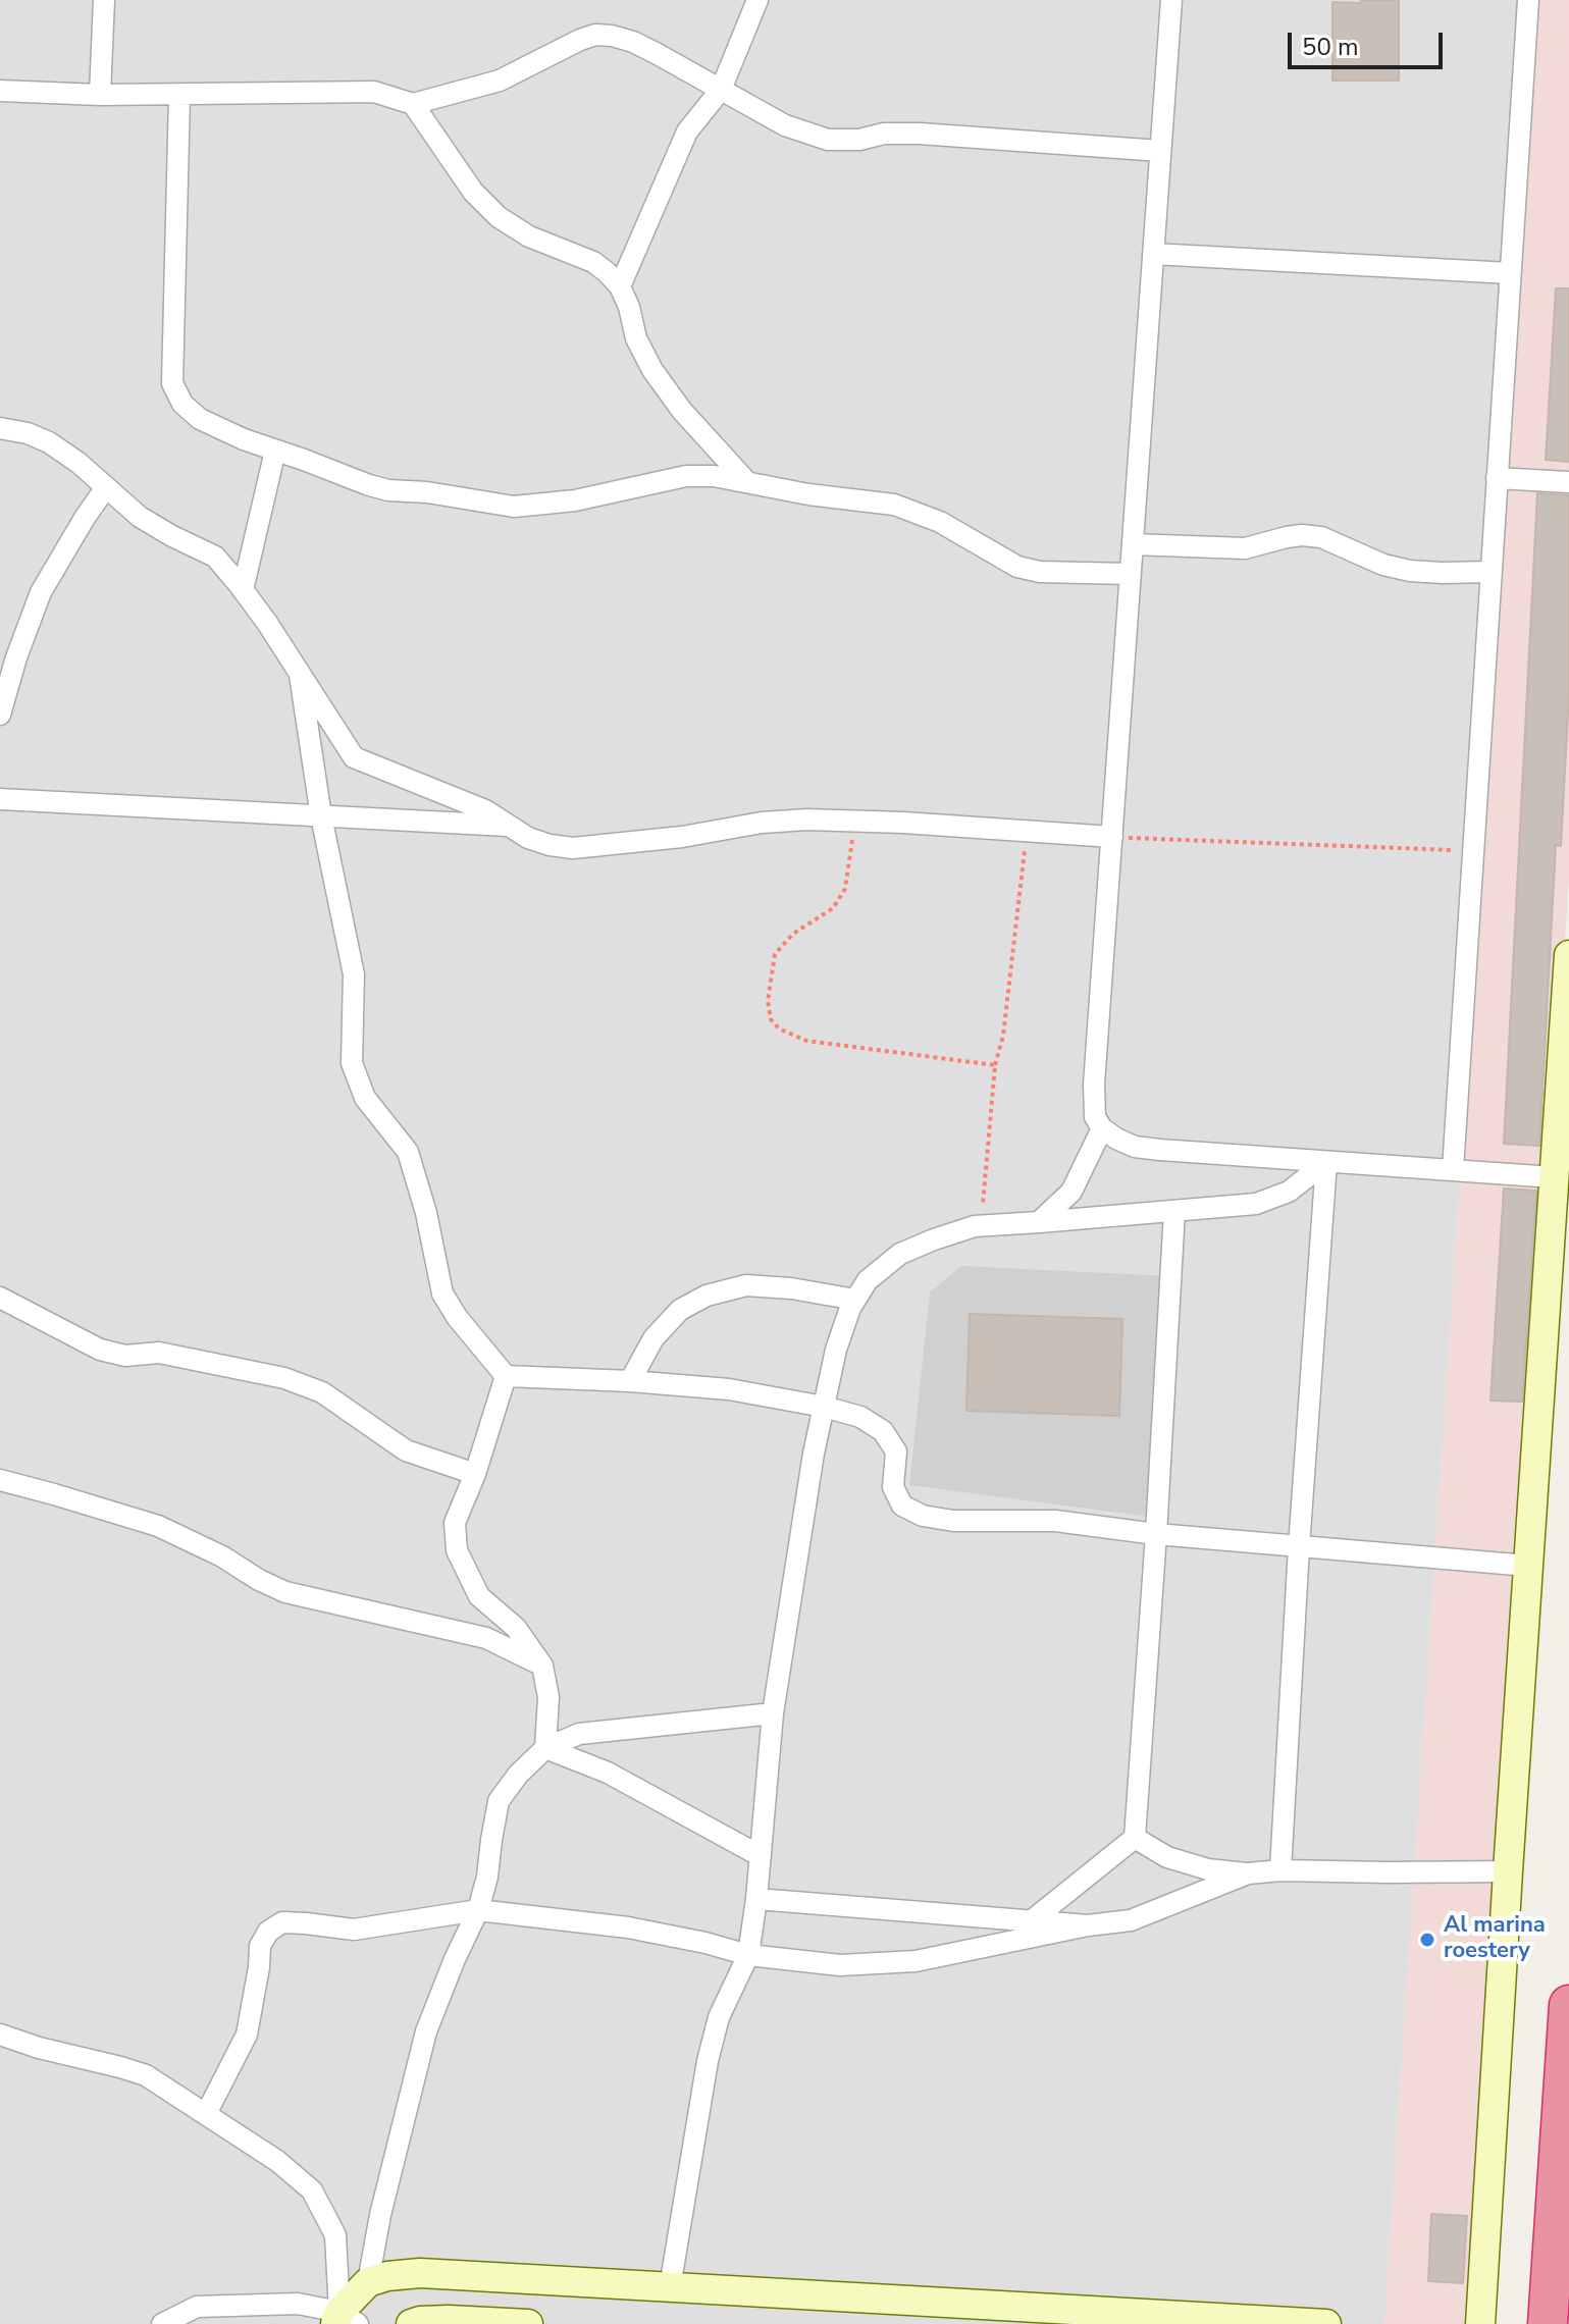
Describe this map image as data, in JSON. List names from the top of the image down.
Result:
{
  "places": ["Al marina roestery"],
  "scale_bar": "50 m"
}
